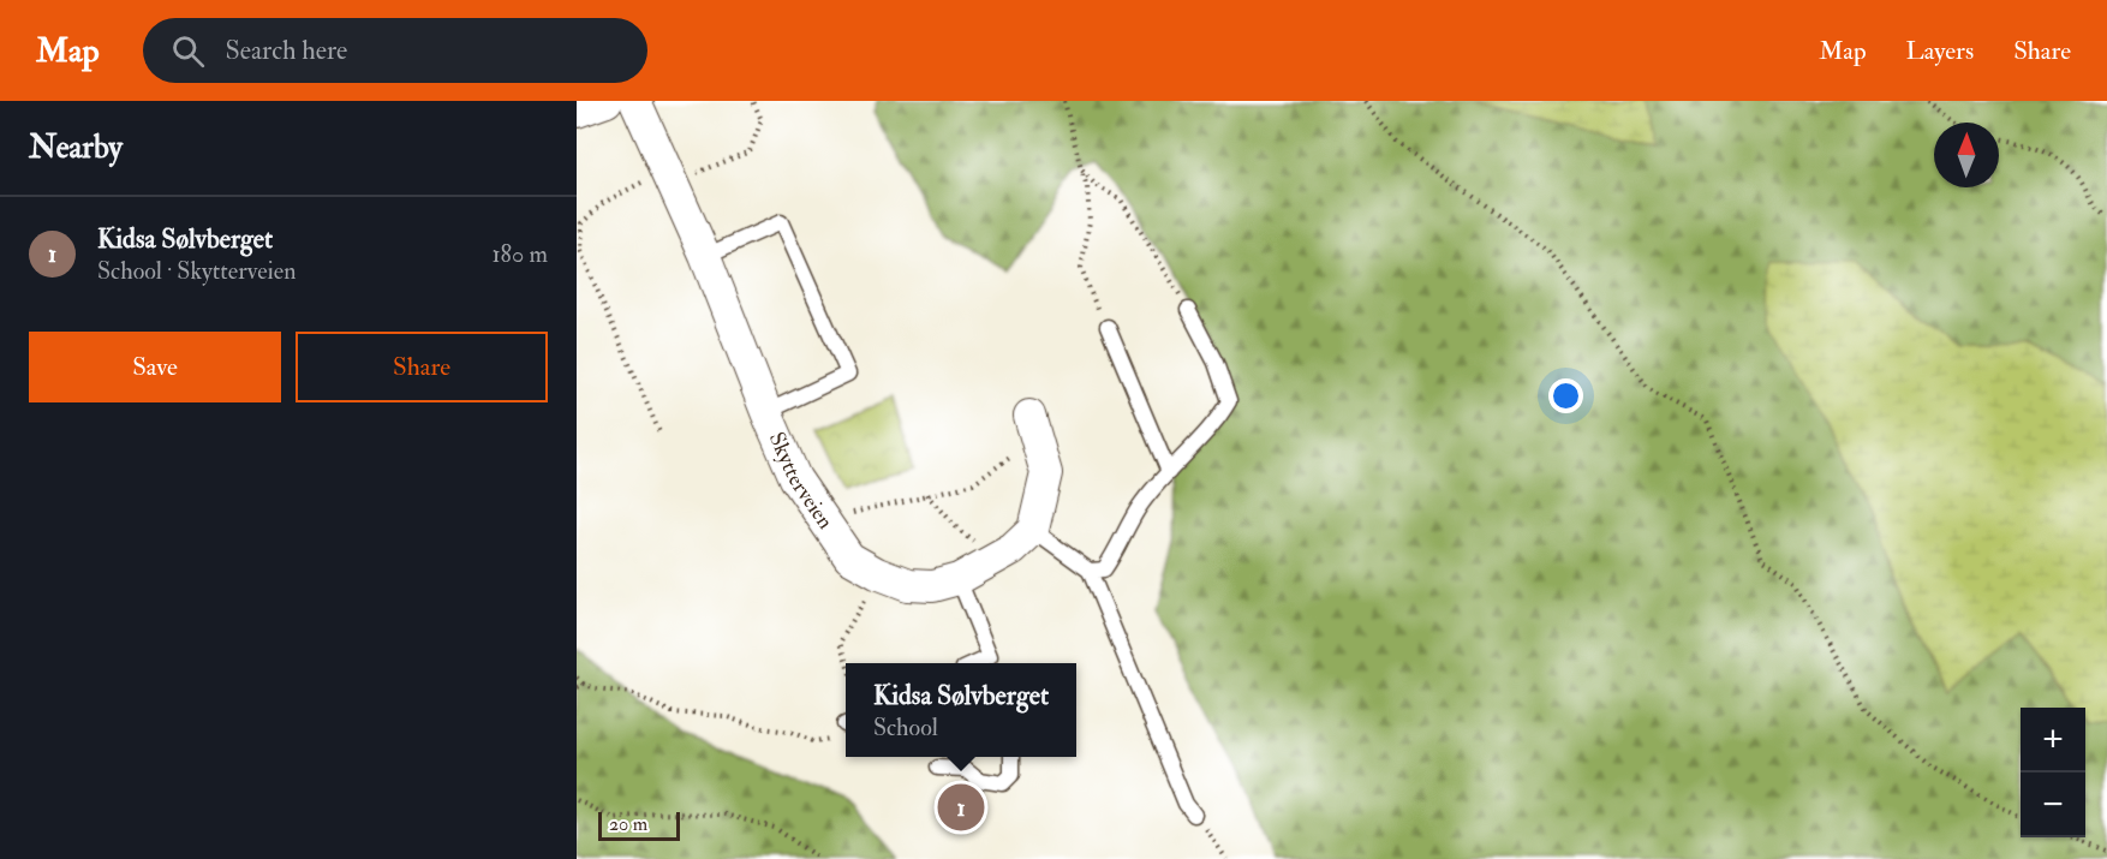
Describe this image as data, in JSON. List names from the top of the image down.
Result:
{
  "streets": {
    "street": ["Skytterveien"]
  },
  "scale_bar": "20 m",
  "north": "top",
  "page": {
    "header": "Map",
    "search": "Search here",
    "nav": ["Map", "Layers", "Share"],
    "heading": "Nearby",
    "list": [
      {
        "mark": "1",
        "name": "Kidsa Sølvberget",
        "note": "School · Skytterveien",
        "value": "180 m"
      }
    ],
    "buttons": ["Save", "Share"],
    "popup": ["Kidsa Sølvberget", "School"],
    "map_buttons": ["+", "−"],
    "pins": "1",
    "scale": "20 m"
  }
}
